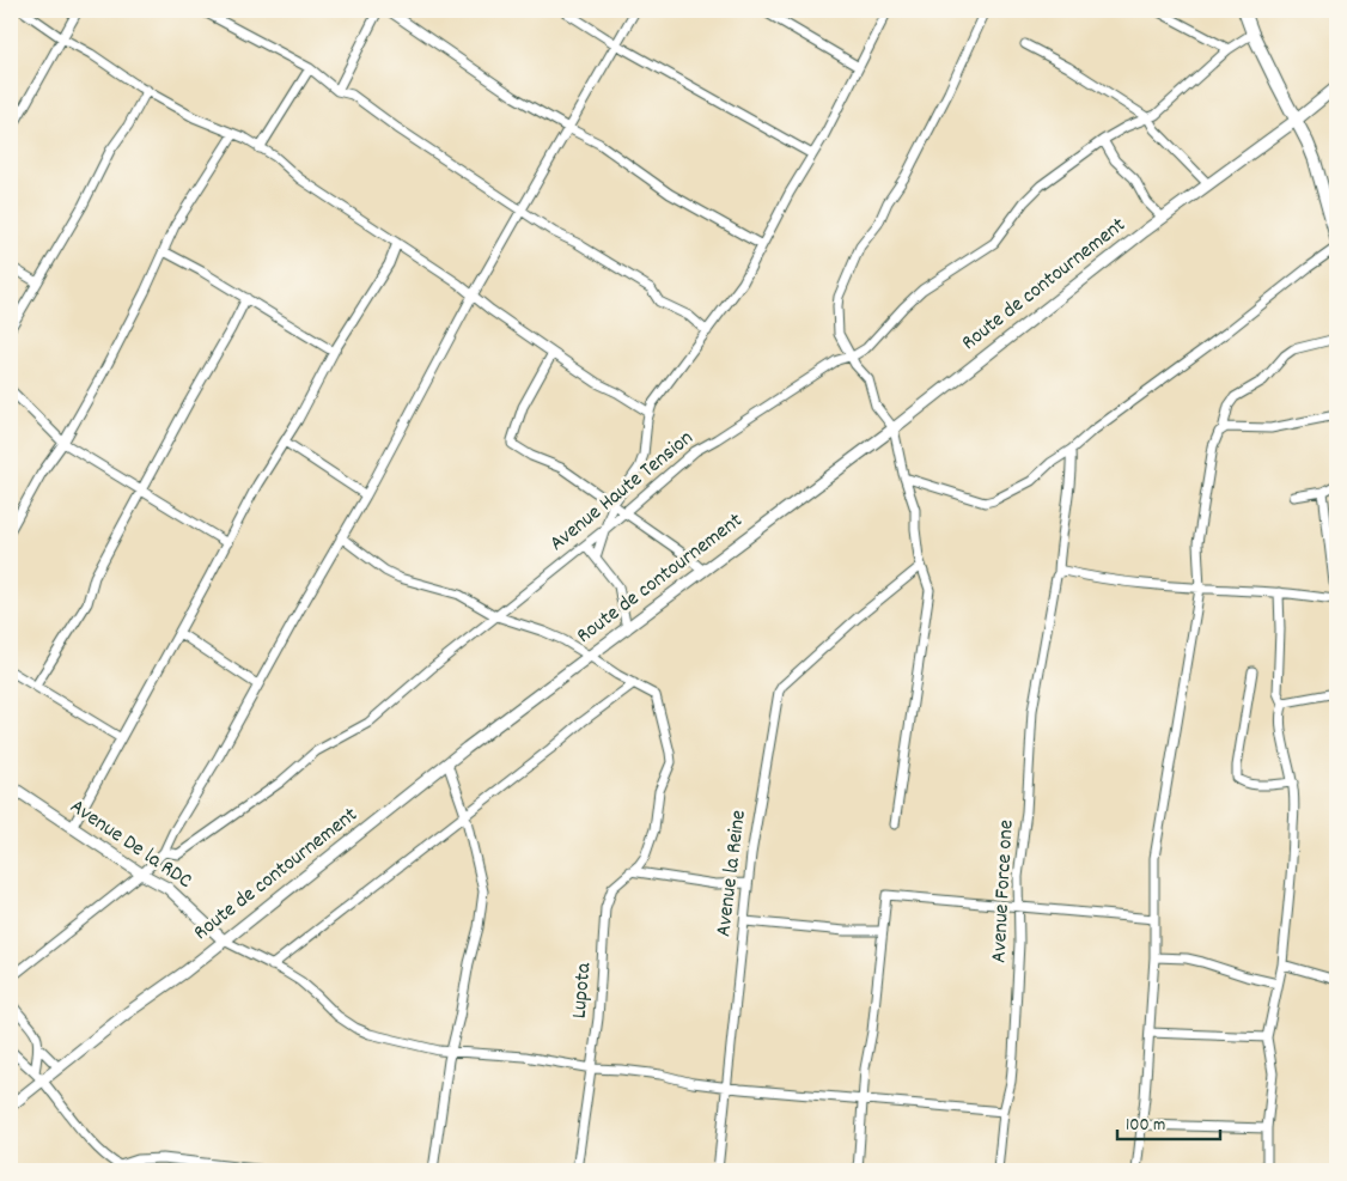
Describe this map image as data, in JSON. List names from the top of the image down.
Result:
{
  "streets": {
    "street": [
      "Route de contournement",
      "Avenue Haute Tension",
      "Avenue De la RDC",
      "Avenue la Reine",
      "Avenue Force one",
      "Lupota"
    ]
  },
  "crossings": [
    ["Route de contournement", "Avenue De la RDC"],
    ["Route de contournement", "Lupota"],
    ["Avenue Haute Tension", "Avenue De la RDC"],
    ["Avenue Haute Tension", "Lupota"]
  ],
  "scale_bar": "100 m"
}
